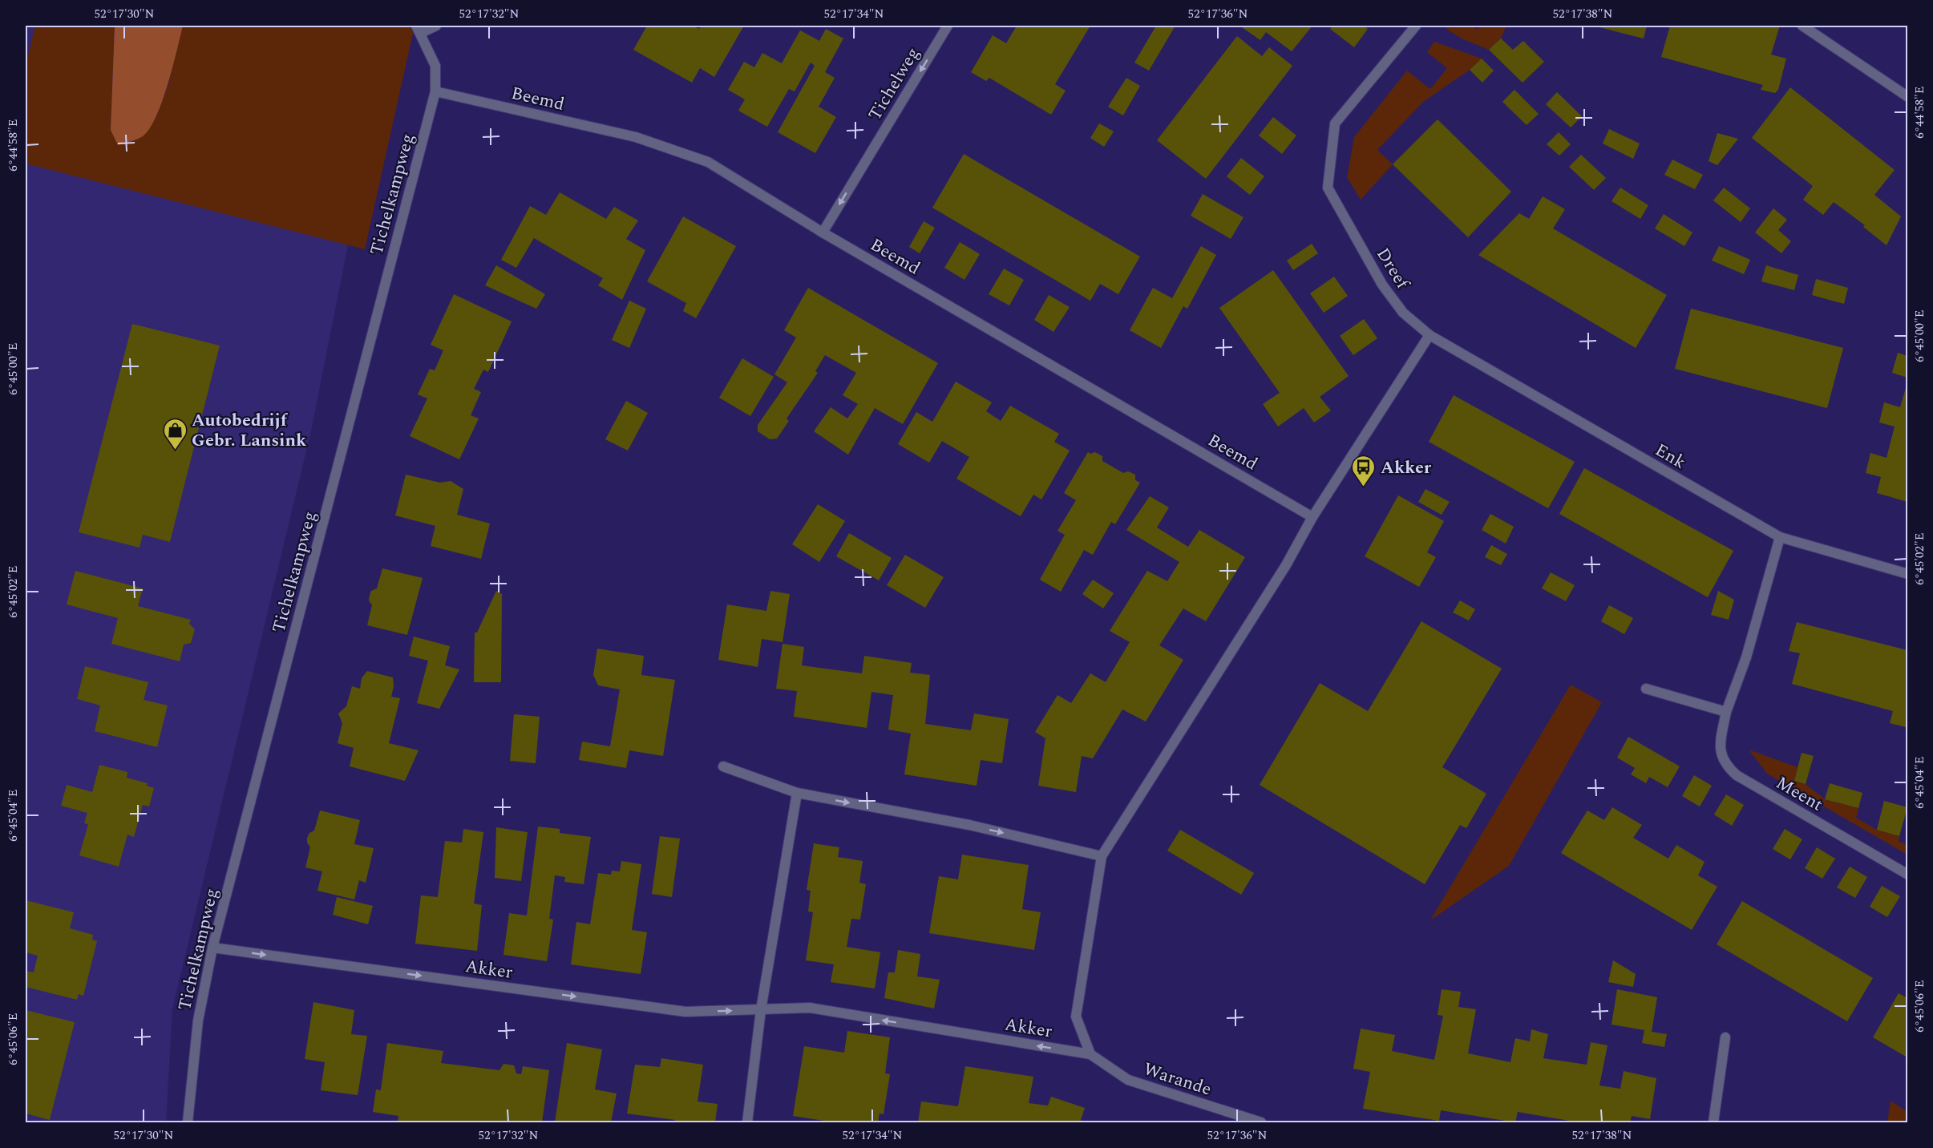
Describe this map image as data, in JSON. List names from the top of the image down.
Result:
{
  "streets": {
    "street": [
      "Tichelweg",
      "Beemd",
      "Tichelkampweg",
      "Dreef",
      "Enk",
      "Meent",
      "Akker",
      "Warande"
    ]
  },
  "crossings": [
    ["Tichelweg", "Beemd"],
    ["Beemd", "Tichelkampweg"],
    ["Beemd", "Akker"],
    ["Tichelkampweg", "Akker"],
    ["Dreef", "Enk"],
    ["Enk", "Meent"],
    ["Akker", "Warande"]
  ],
  "one_way": ["Tichelweg"],
  "places": {
    "shop": ["Autobedrijf Gebr. Lansink"],
    "bus stop": ["Akker"]
  },
  "coordinates": [
    "52°17'30\"N",
    "52°17'32\"N",
    "52°17'34\"N",
    "52°17'36\"N",
    "52°17'38\"N",
    "6°44'58\"E",
    "6°45'00\"E",
    "6°45'02\"E",
    "6°45'04\"E",
    "6°45'06\"E"
  ]
}
